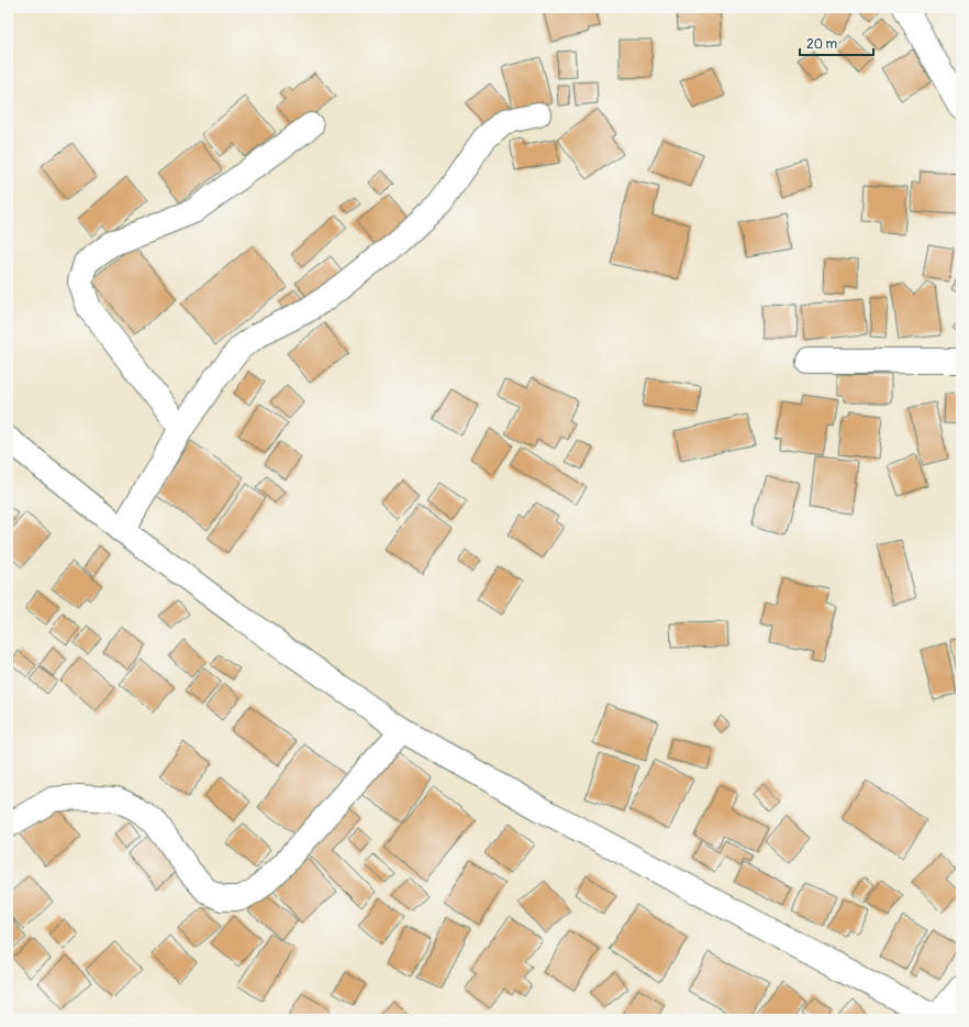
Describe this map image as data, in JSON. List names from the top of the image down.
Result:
{
  "scale_bar": "20 m"
}
